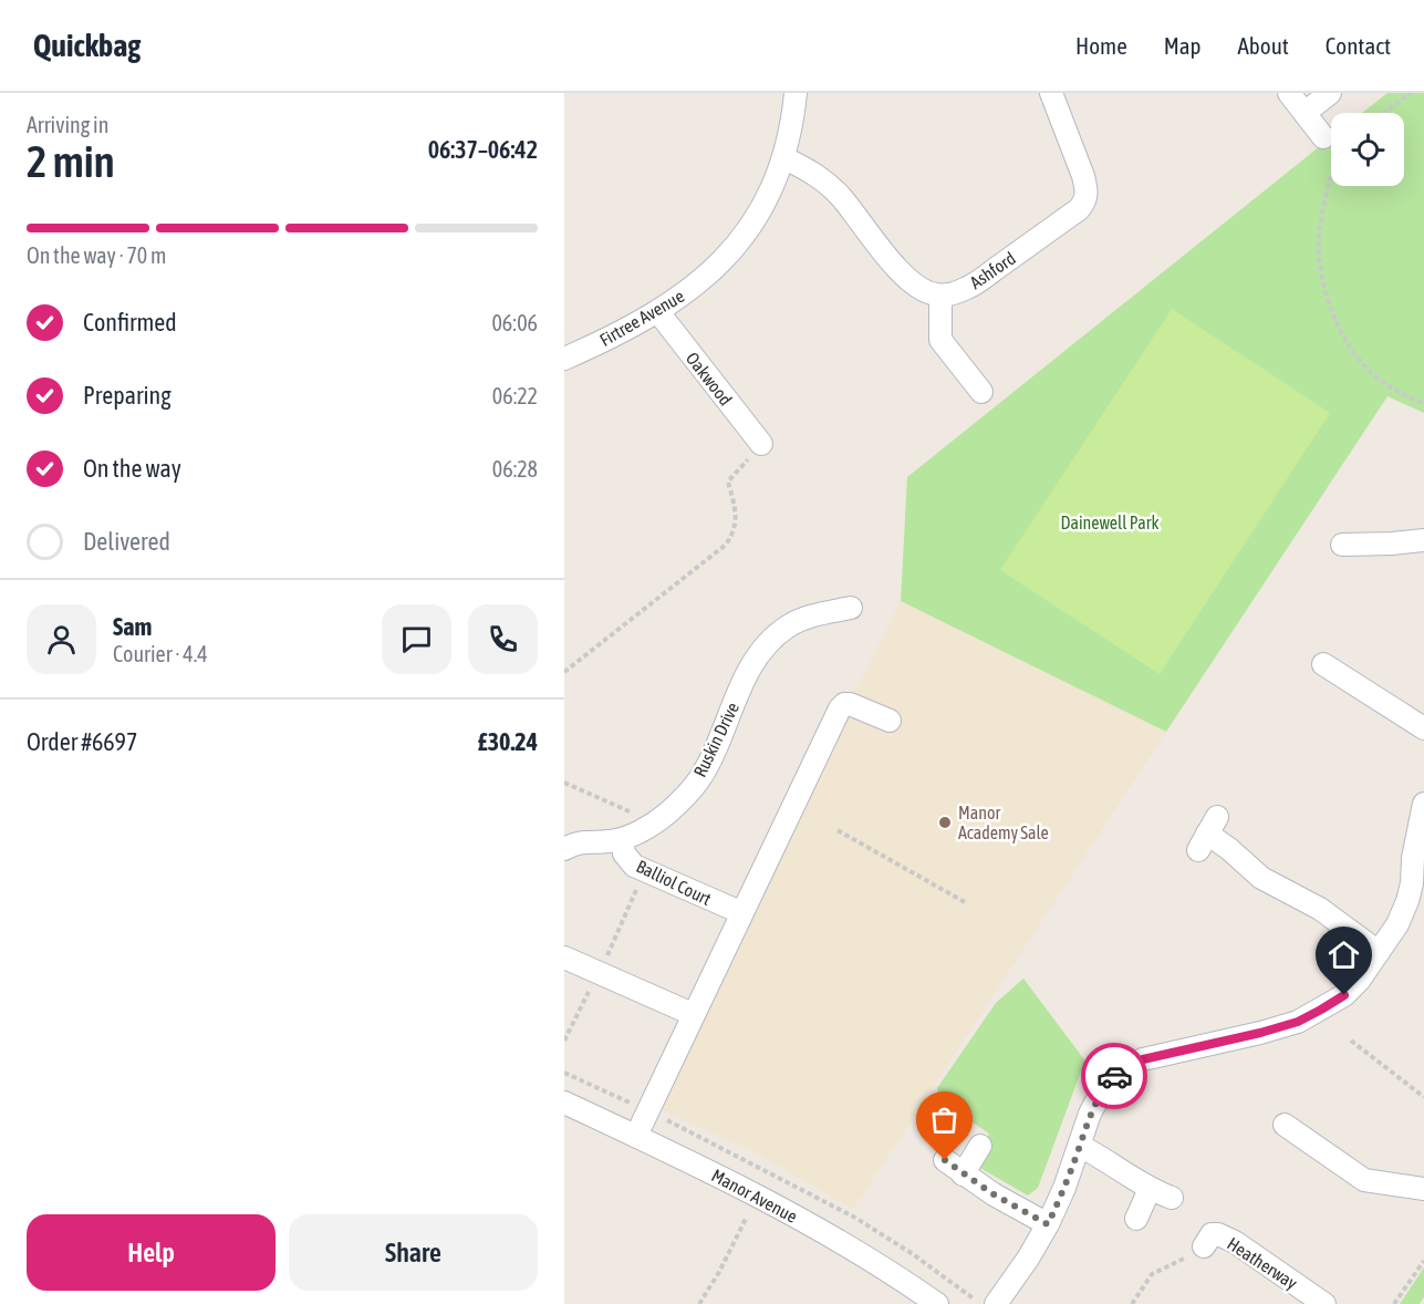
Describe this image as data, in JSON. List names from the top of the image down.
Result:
{
  "streets": {
    "street": [
      "Ashford",
      "Firtree Avenue",
      "Oakwood",
      "Ruskin Drive",
      "Balliol Court",
      "Manor Avenue",
      "Heatherway"
    ]
  },
  "crossings": [
    ["Firtree Avenue", "Oakwood"],
    ["Ruskin Drive", "Balliol Court"]
  ],
  "parks": ["Dainewell Park"],
  "places": ["Manor Academy Sale"],
  "page": {
    "header": "Quickbag",
    "nav": [
      "Home",
      "Map",
      "About",
      "Contact"
    ],
    "heading": ["2 min", "Arriving in", "06:37–06:42"],
    "panel": [
      "Sam",
      "Courier · 4.4",
      "Order #6697",
      "£30.24"
    ],
    "bar": "On the way · 70 m",
    "list": [
      ["Confirmed", "06:06"],
      ["Preparing", "06:22"],
      ["On the way", "06:28"],
      "Delivered"
    ],
    "buttons": ["Help", "Share"]
  }
}
